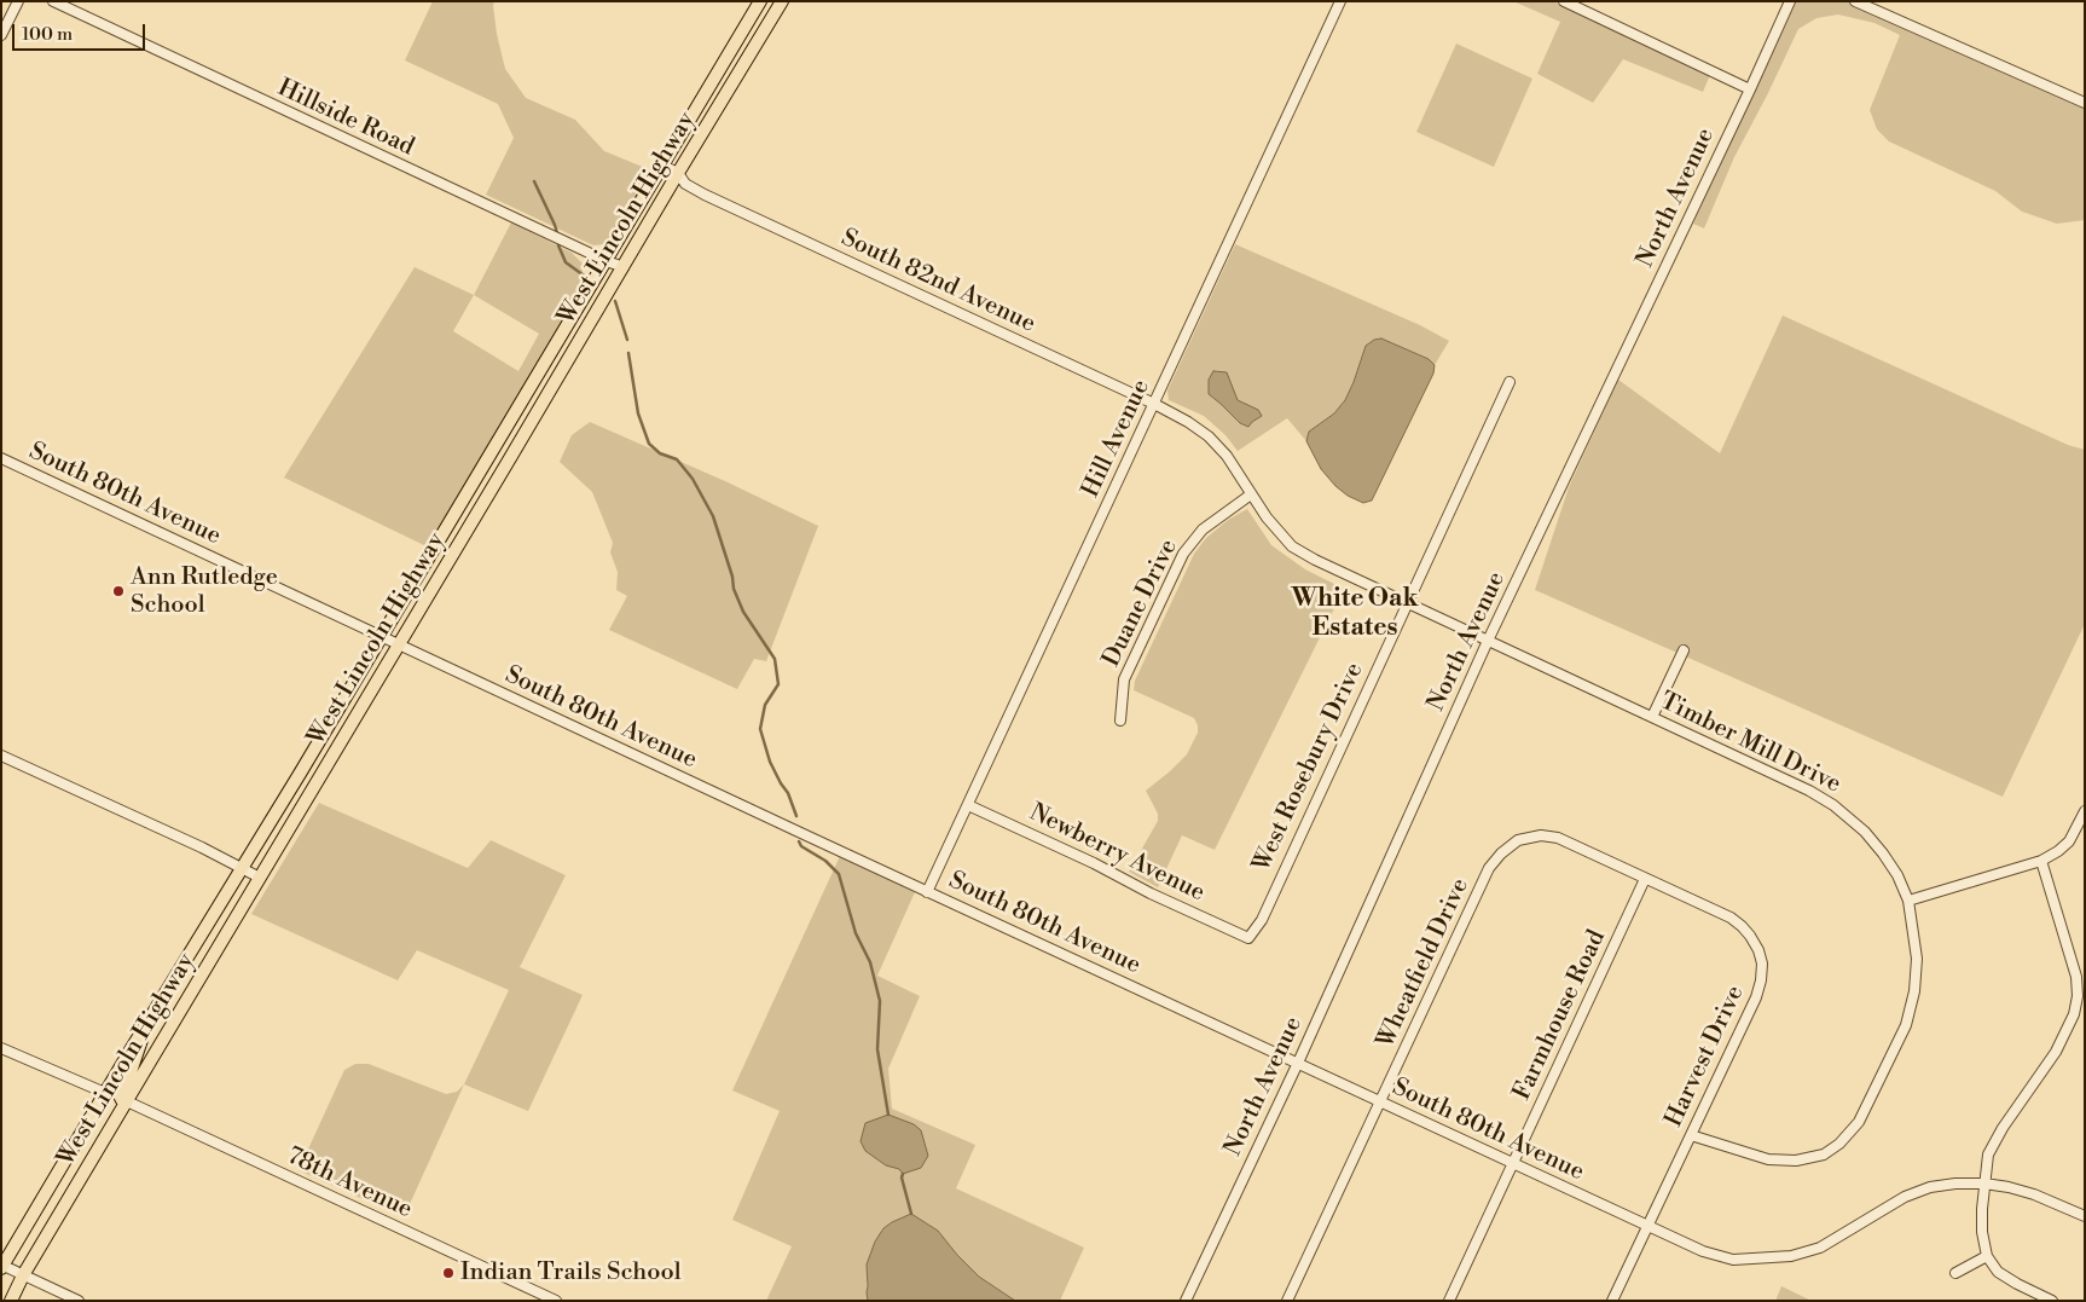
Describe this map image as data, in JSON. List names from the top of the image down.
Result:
{
  "streets": {
    "main road": ["West Lincoln Highway"],
    "street": [
      "Hillside Road",
      "North Avenue",
      "South 82nd Avenue",
      "Hill Avenue",
      "South 80th Avenue",
      "Duane Drive",
      "Timber Mill Drive",
      "West Rosebury Drive",
      "Newberry Avenue",
      "Wheatfield Drive",
      "Farmhouse Road",
      "Harvest Drive",
      "78th Avenue"
    ]
  },
  "crossings": [
    ["Hillside Road", "West Lincoln Highway"],
    ["North Avenue", "South 80th Avenue"],
    ["North Avenue", "Timber Mill Drive"],
    ["West Lincoln Highway", "South 82nd Avenue"],
    ["West Lincoln Highway", "South 80th Avenue"],
    ["West Lincoln Highway", "78th Avenue"],
    ["South 82nd Avenue", "Hill Avenue"],
    ["South 82nd Avenue", "Duane Drive"],
    ["South 82nd Avenue", "Timber Mill Drive"],
    ["Hill Avenue", "South 80th Avenue"],
    ["Hill Avenue", "Newberry Avenue"],
    ["South 80th Avenue", "Wheatfield Drive"],
    ["South 80th Avenue", "Farmhouse Road"],
    ["South 80th Avenue", "Harvest Drive"],
    ["Duane Drive", "Timber Mill Drive"],
    ["Timber Mill Drive", "West Rosebury Drive"],
    ["Timber Mill Drive", "Harvest Drive"],
    ["West Rosebury Drive", "Newberry Avenue"],
    ["Wheatfield Drive", "Farmhouse Road"],
    ["Wheatfield Drive", "Harvest Drive"],
    ["Farmhouse Road", "Harvest Drive"]
  ],
  "districts": ["White Oak Estates"],
  "places": ["Ann Rutledge School", "Indian Trails School"],
  "scale_bar": "100 m"
}
